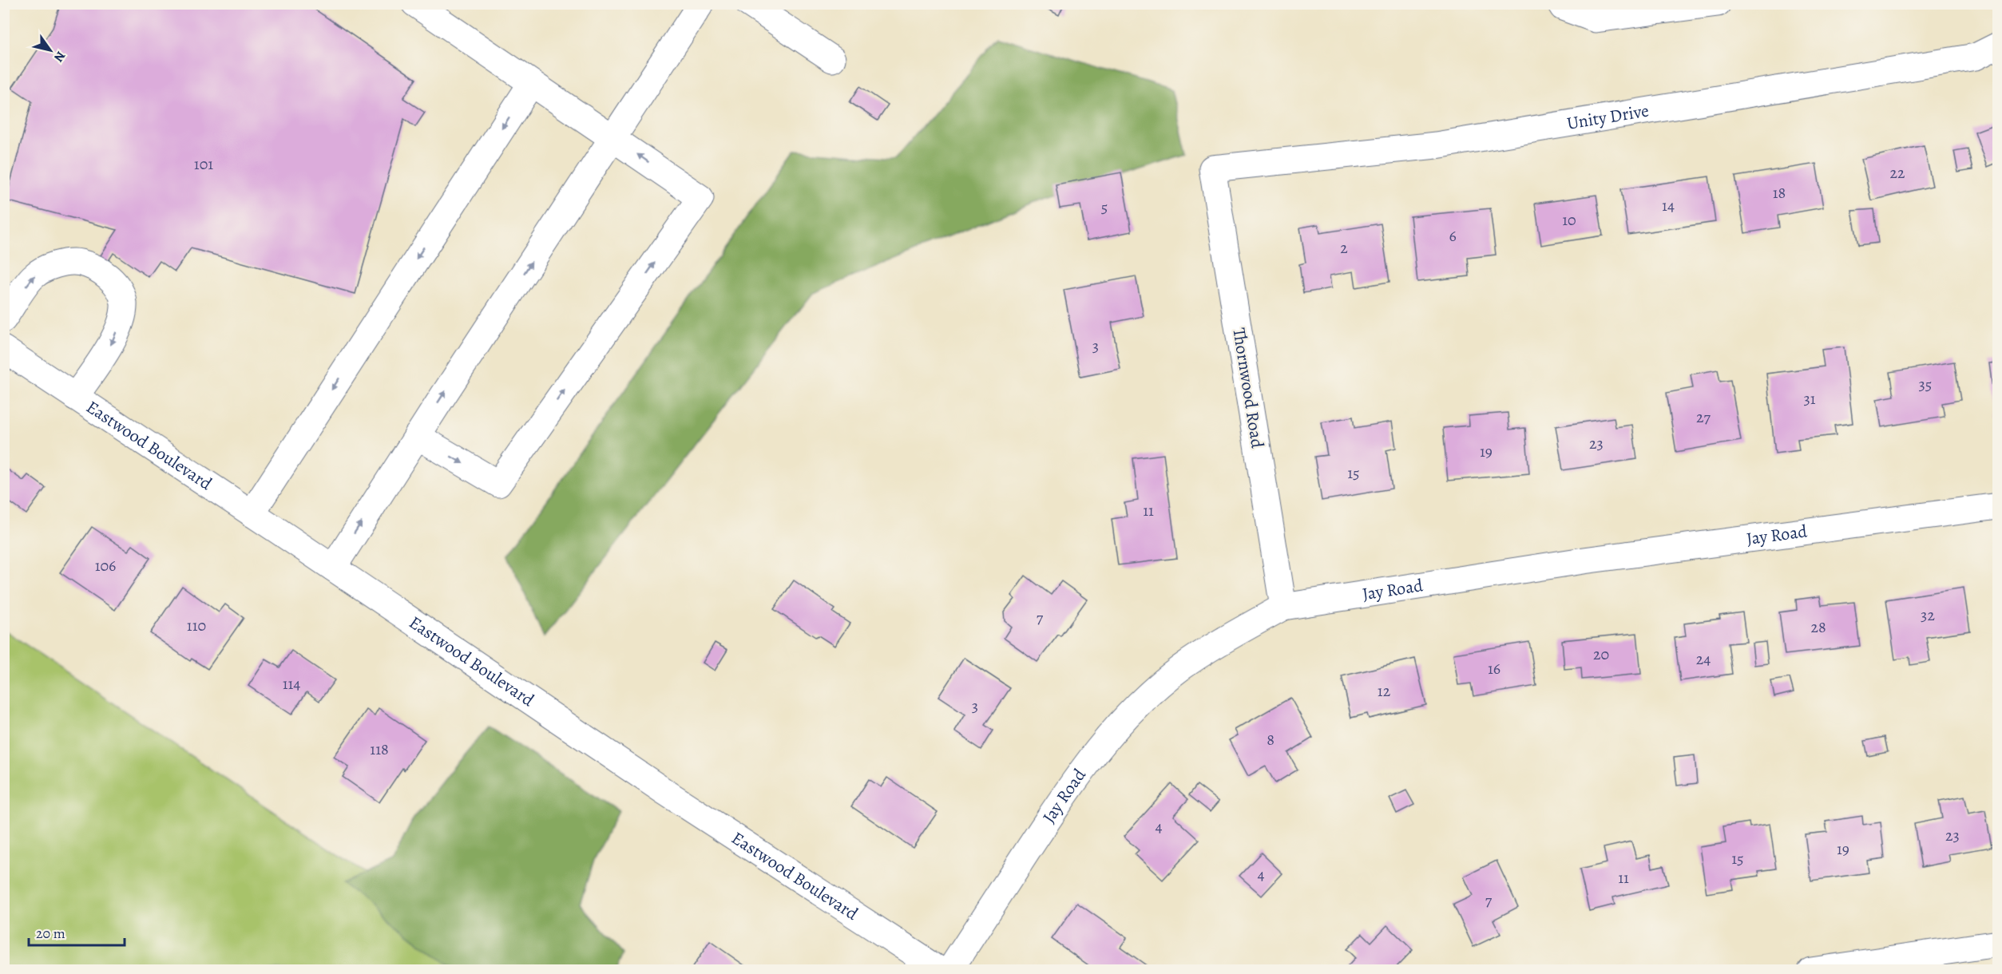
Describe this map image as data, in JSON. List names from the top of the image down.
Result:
{
  "streets": {
    "street": [
      "Unity Drive",
      "Thornwood Road",
      "Eastwood Boulevard",
      "Jay Road"
    ]
  },
  "crossings": [
    ["Unity Drive", "Thornwood Road"],
    ["Thornwood Road", "Jay Road"]
  ],
  "house_numbers": [
    "101",
    "22",
    "18",
    "14",
    "5",
    "10",
    "6",
    "2",
    "3",
    "35",
    "31",
    "27",
    "23",
    "19",
    "15",
    "11",
    "106",
    "32",
    "7",
    "110",
    "28",
    "20",
    "24",
    "16",
    "114",
    "12",
    "3",
    "8",
    "118",
    "4",
    "23",
    "19",
    "15",
    "4",
    "11",
    "7"
  ],
  "scale_bar": "20 m",
  "north": "bottom right"
}
